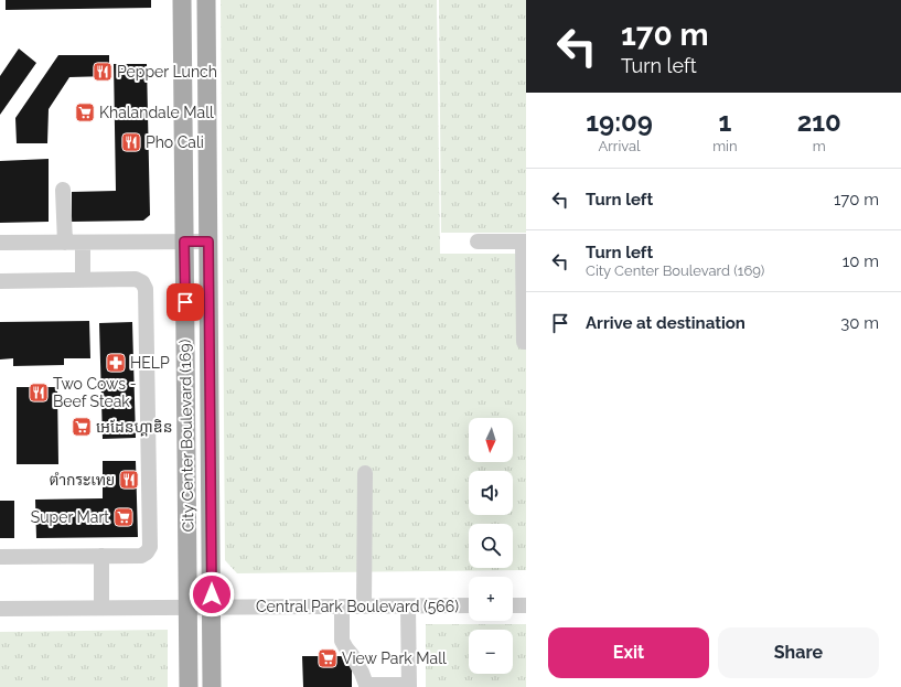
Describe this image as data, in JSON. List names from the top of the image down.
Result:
{
  "streets": {
    "main road": ["City Center Boulevard (169)"],
    "street": ["Central Park Boulevard (566)"]
  },
  "crossings": [
    ["City Center Boulevard (169)", "Central Park Boulevard (566)"]
  ],
  "places": {
    "restaurant": [
      "Pepper Lunch",
      "Pho Cali",
      "Two Cows - Beef Steak",
      "ตำกระเทย"
    ],
    "supermarket": [
      "Khalandale Mall",
      "អេដែនហ្គាឌិន",
      "Super Mart",
      "View Park Mall"
    ],
    "pharmacy": ["HELP"]
  },
  "north": "bottom",
  "page": {
    "turn": ["170 m", "Turn left"],
    "eta": [
      "19:09",
      "Arrival",
      "1",
      "min",
      "210",
      "m"
    ],
    "list": [
      {
        "name": "Turn left",
        "value": "170 m"
      },
      {
        "name": "Turn left",
        "note": "City Center Boulevard (169)",
        "value": "10 m"
      },
      {
        "name": "Arrive at destination",
        "value": "30 m"
      }
    ],
    "map_buttons": ["+", "−"],
    "buttons": ["Exit", "Share"]
  }
}
